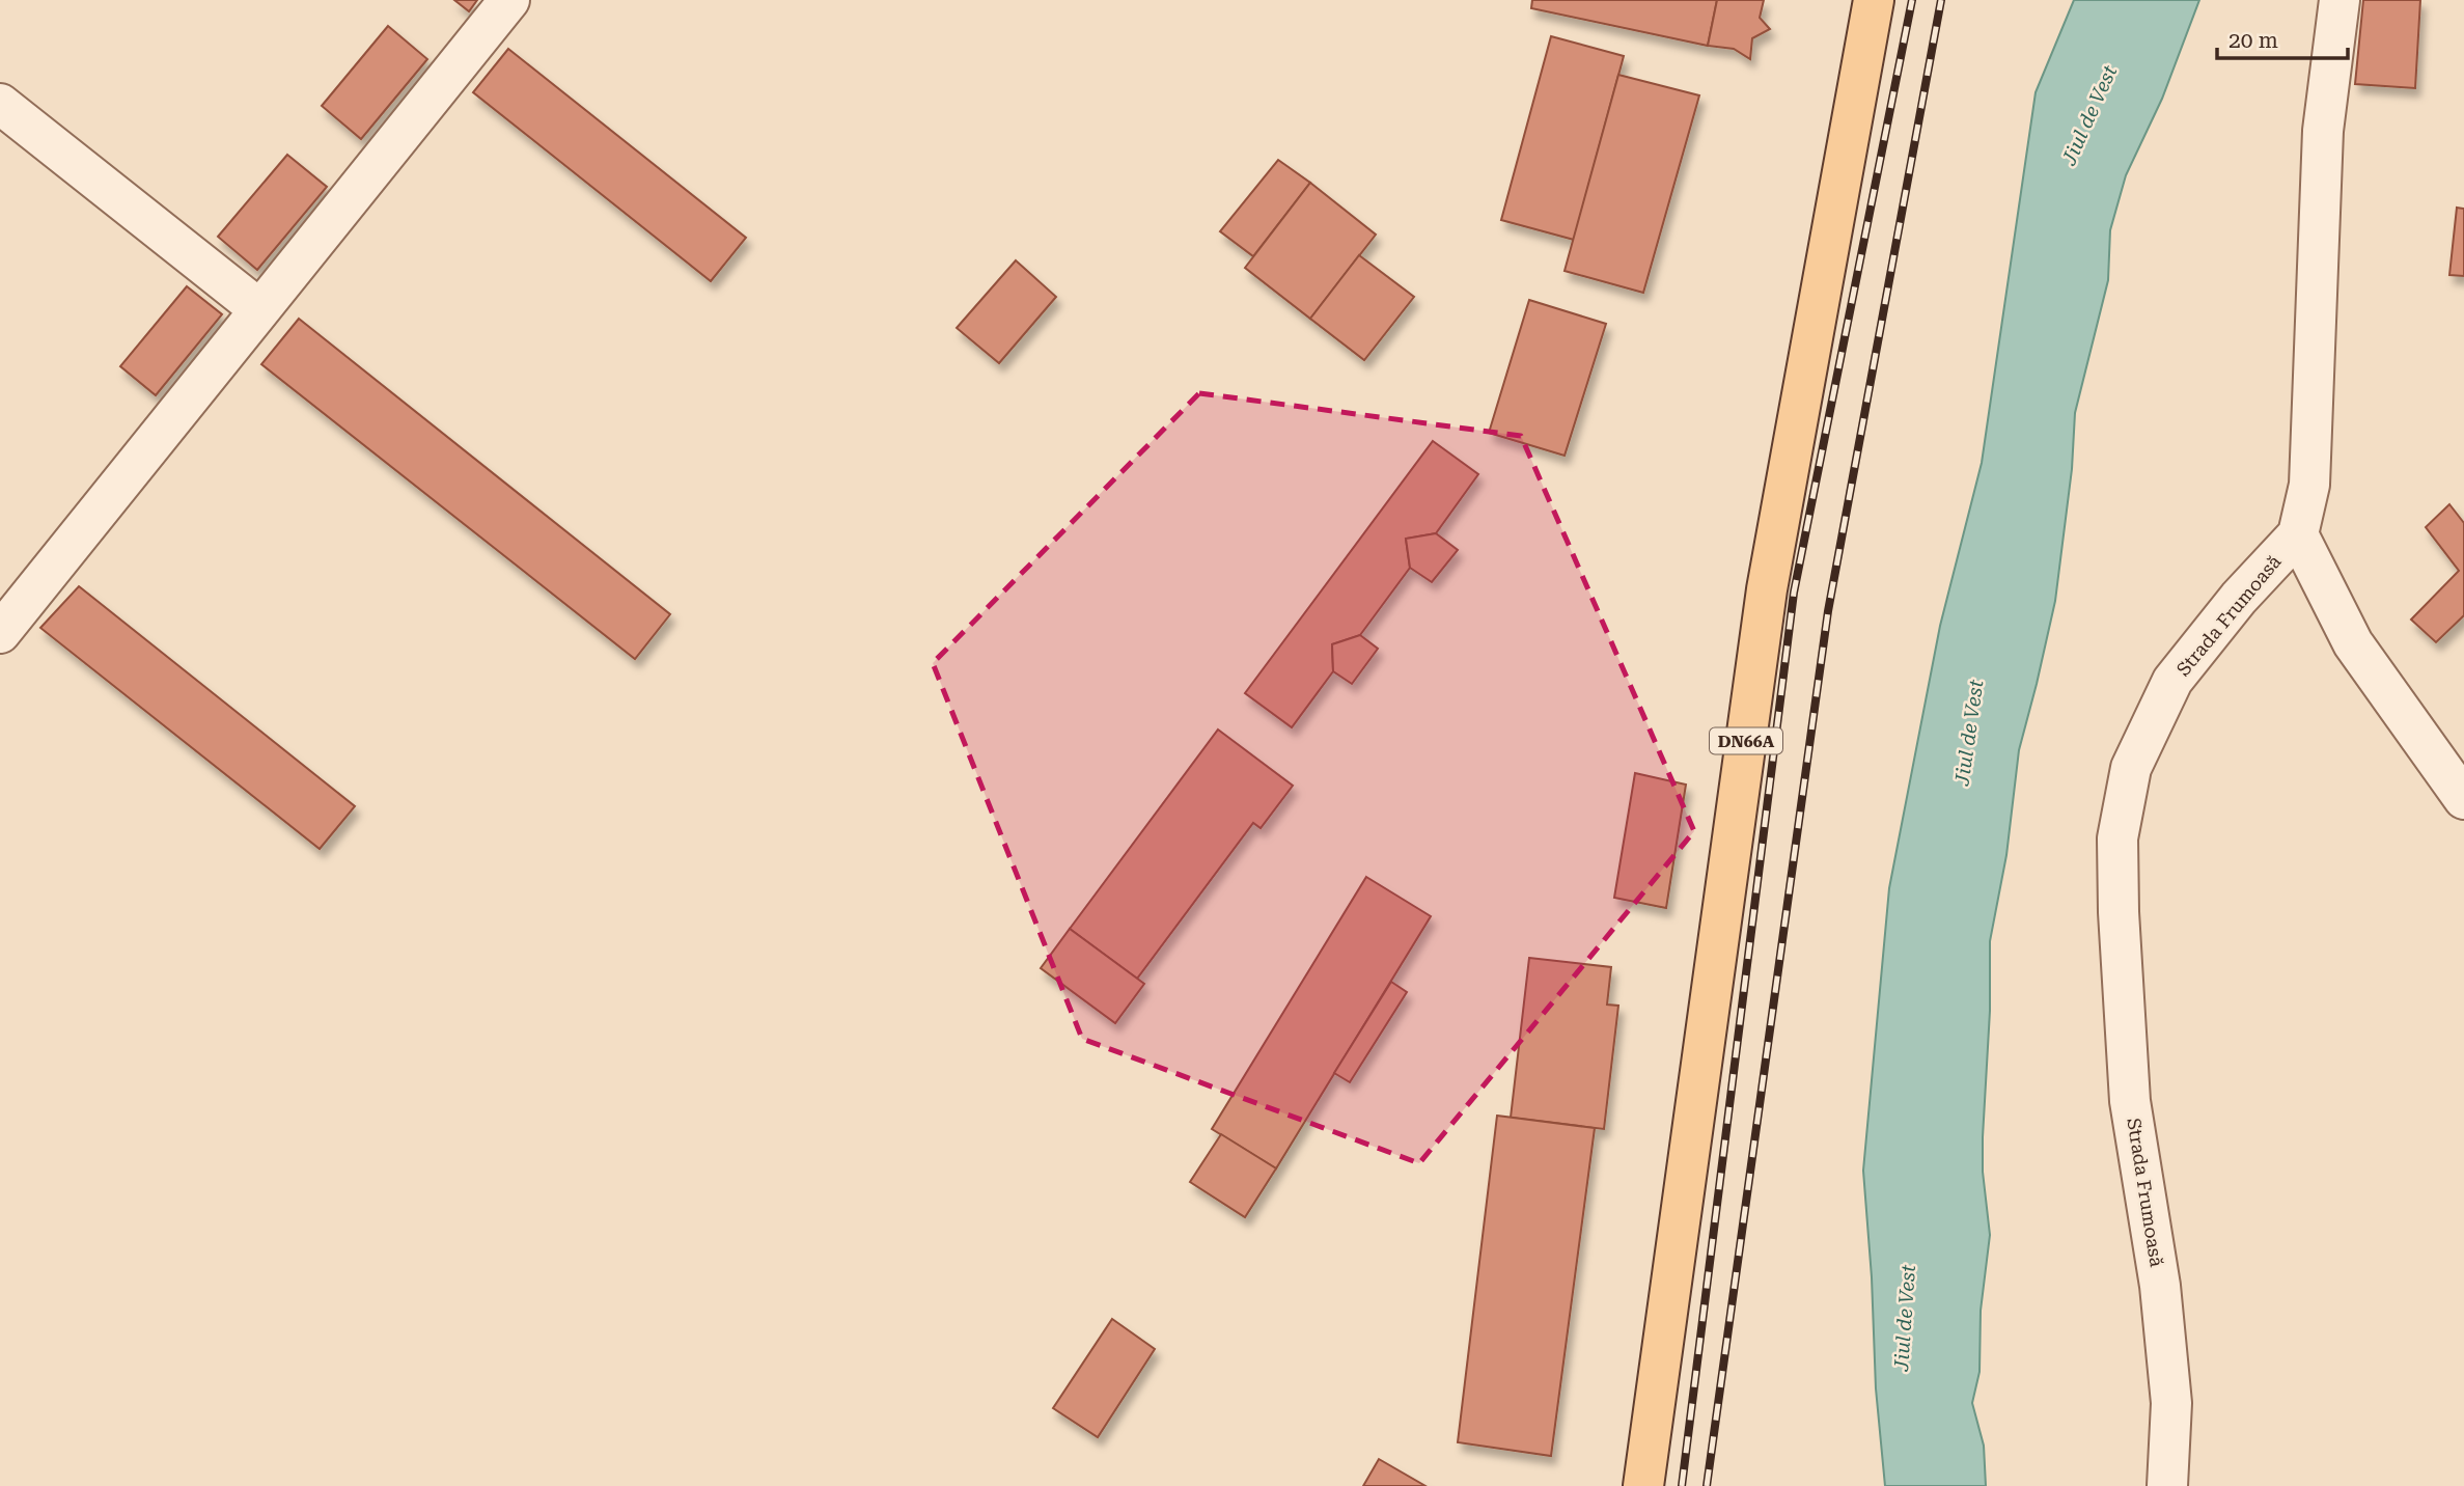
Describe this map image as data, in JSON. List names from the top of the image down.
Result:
{
  "streets": {
    "main road": ["DN66A"],
    "street": ["Strada Frumoasă"]
  },
  "water": ["Jiul de Vest"],
  "scale_bar": "20 m"
}
